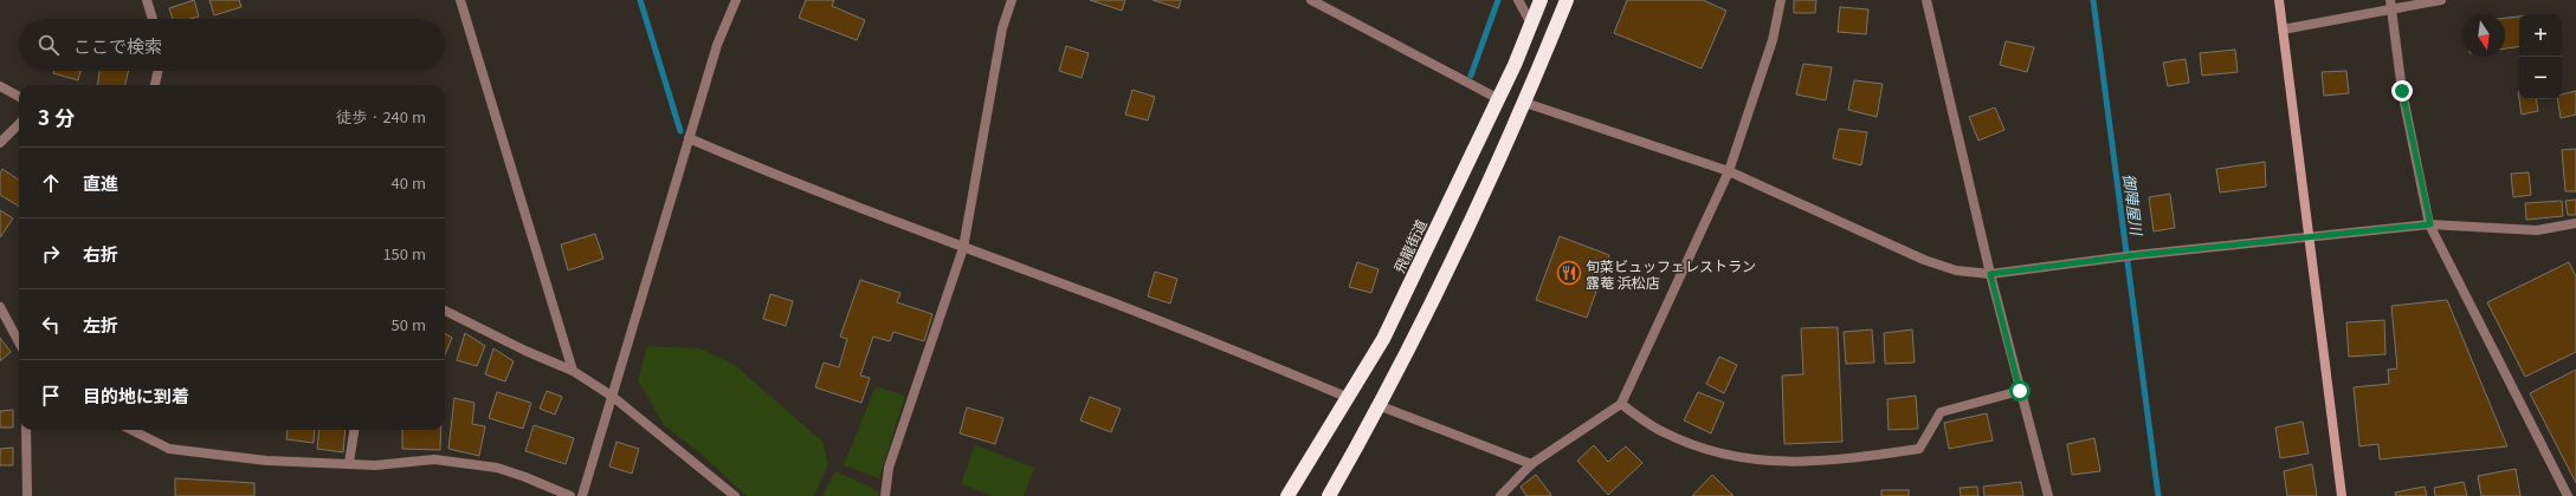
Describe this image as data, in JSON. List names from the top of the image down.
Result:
{
  "streets": {
    "highway": ["飛龍街道"]
  },
  "water": ["御陣屋川"],
  "places": {
    "restaurant": ["旬菜ビュッフェレストラン 露菴 浜松店"]
  },
  "north": "bottom",
  "page": {
    "map_buttons": ["+", "−"],
    "search": "ここで検索",
    "heading": ["3 分", "徒歩 · 240 m"],
    "list": [
      ["直進", "40 m"],
      ["右折", "150 m"],
      ["左折", "50 m"],
      "目的地に到着"
    ]
  }
}
